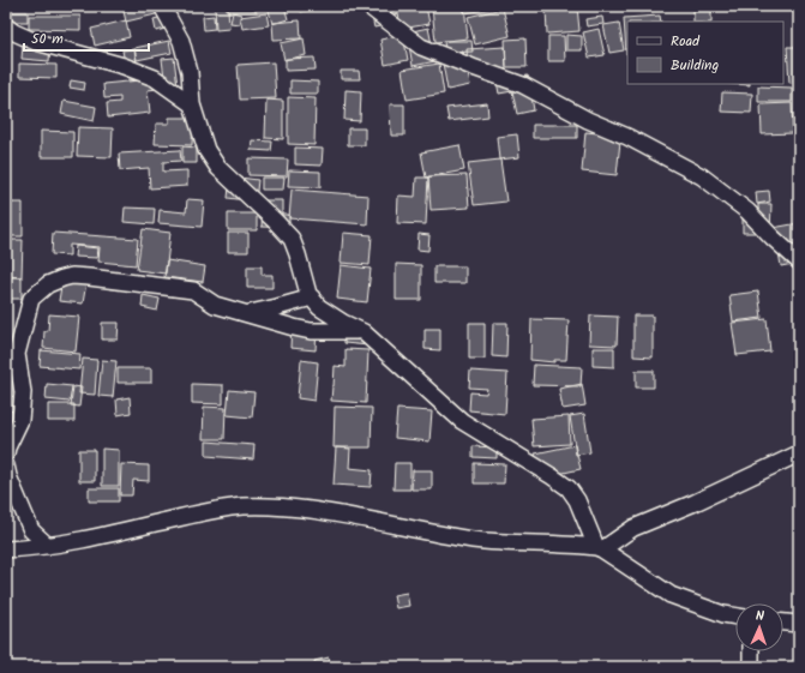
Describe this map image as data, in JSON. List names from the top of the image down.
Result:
{
  "legend": ["Road", "Building"],
  "scale_bar": "50 m",
  "north": "top"
}
